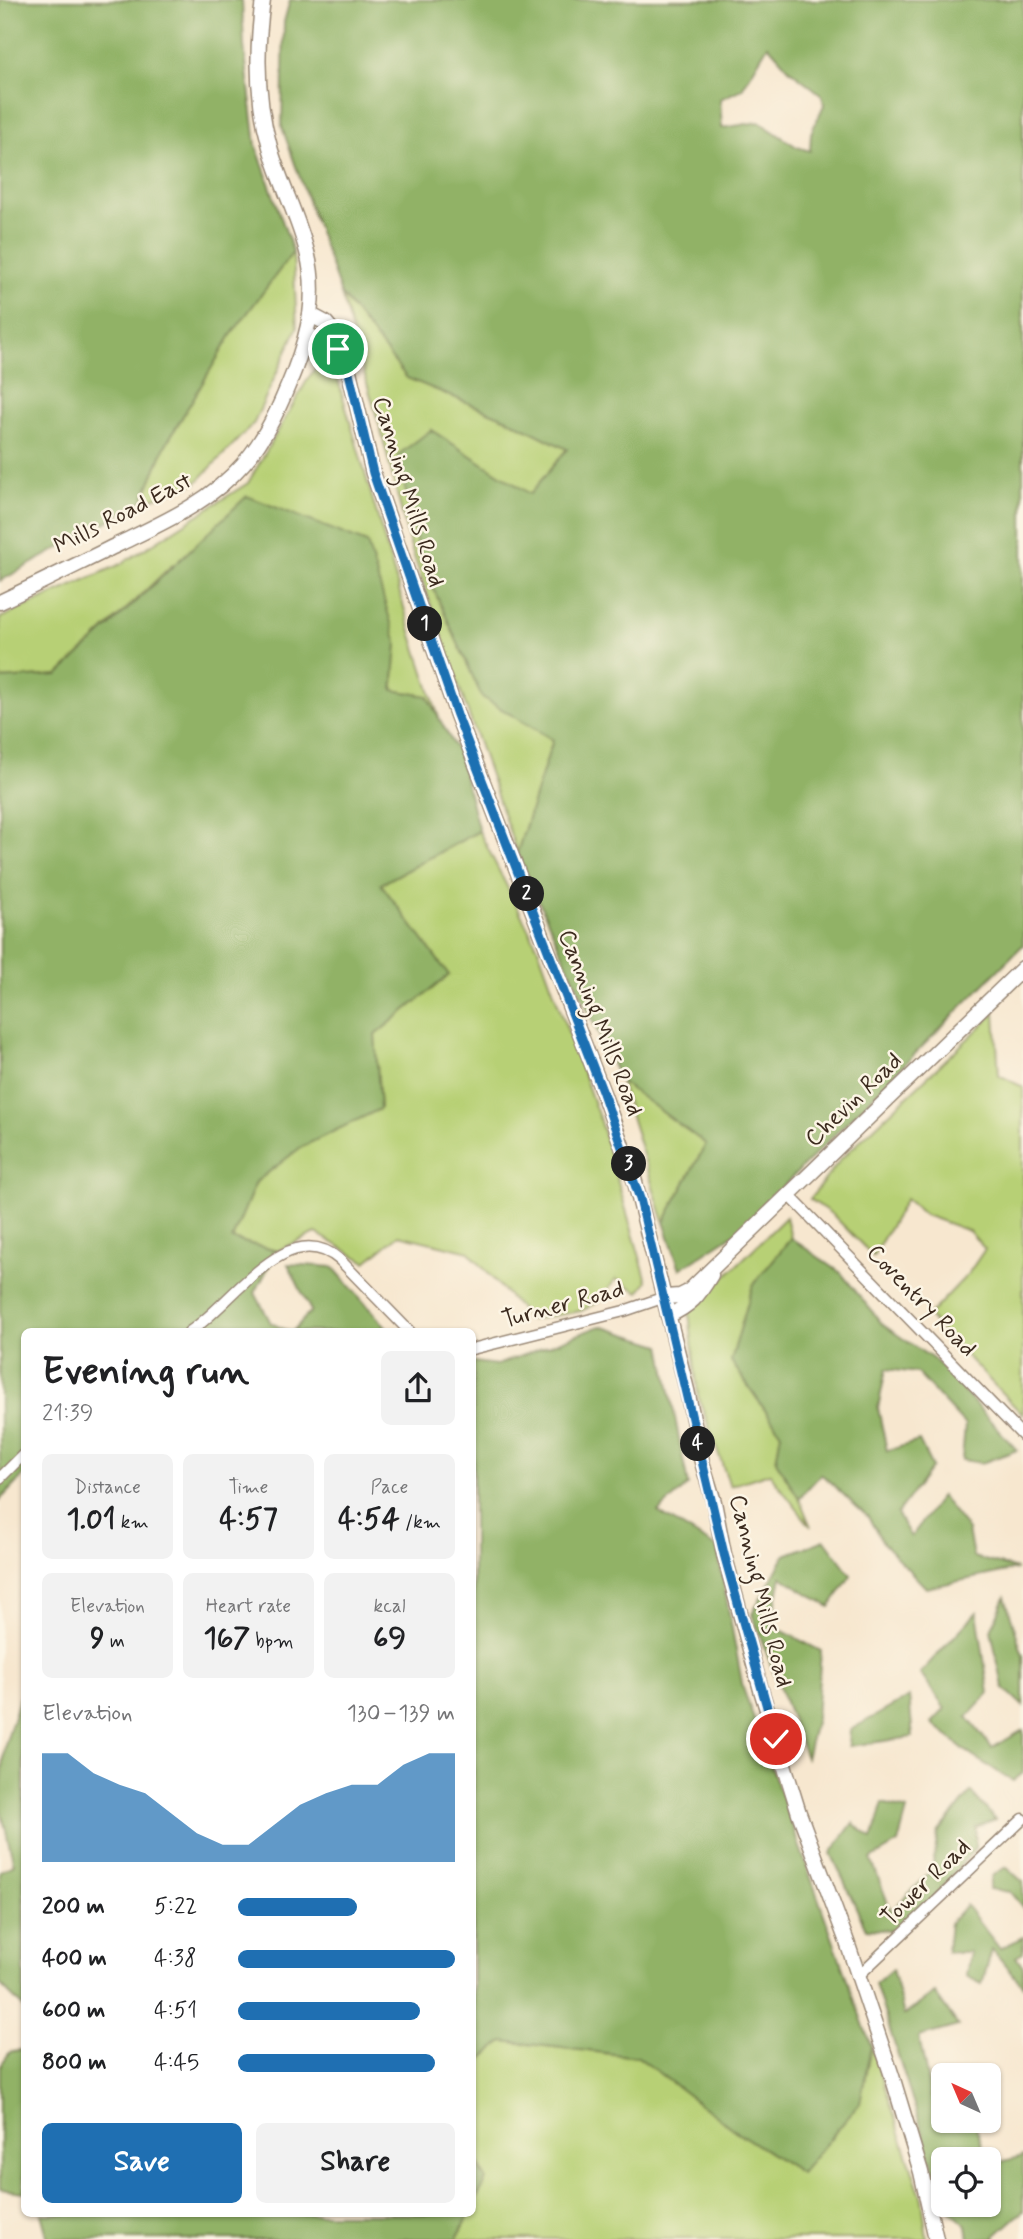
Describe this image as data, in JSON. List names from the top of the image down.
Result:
{
  "streets": {
    "main road": ["Canning Mills Road", "Mills Road East", "Chevin Road"],
    "street": ["Coventry Road", "Turner Road", "Tower Road"]
  },
  "crossings": [
    ["Canning Mills Road", "Chevin Road"],
    ["Canning Mills Road", "Turner Road"],
    ["Canning Mills Road", "Tower Road"],
    ["Chevin Road", "Coventry Road"],
    ["Chevin Road", "Turner Road"]
  ],
  "north": "top left",
  "page": {
    "pins": [
      "1",
      "2",
      "3",
      "4"
    ],
    "heading": ["Evening run", "21:39"],
    "stats": [
      ["Distance", "1.01 km"],
      ["Time", "4:57"],
      ["Pace", "4:54 /km"],
      ["Elevation", "9 m"],
      ["Heart rate", "167 bpm"],
      ["kcal", "69"]
    ],
    "chart": ["Elevation", "130–139 m"],
    "list": [
      {
        "name": "200 m",
        "note": "5:22"
      },
      {
        "name": "400 m",
        "note": "4:38"
      },
      {
        "name": "600 m",
        "note": "4:51"
      },
      {
        "name": "800 m",
        "note": "4:45"
      }
    ],
    "buttons": ["Save", "Share"]
  }
}
